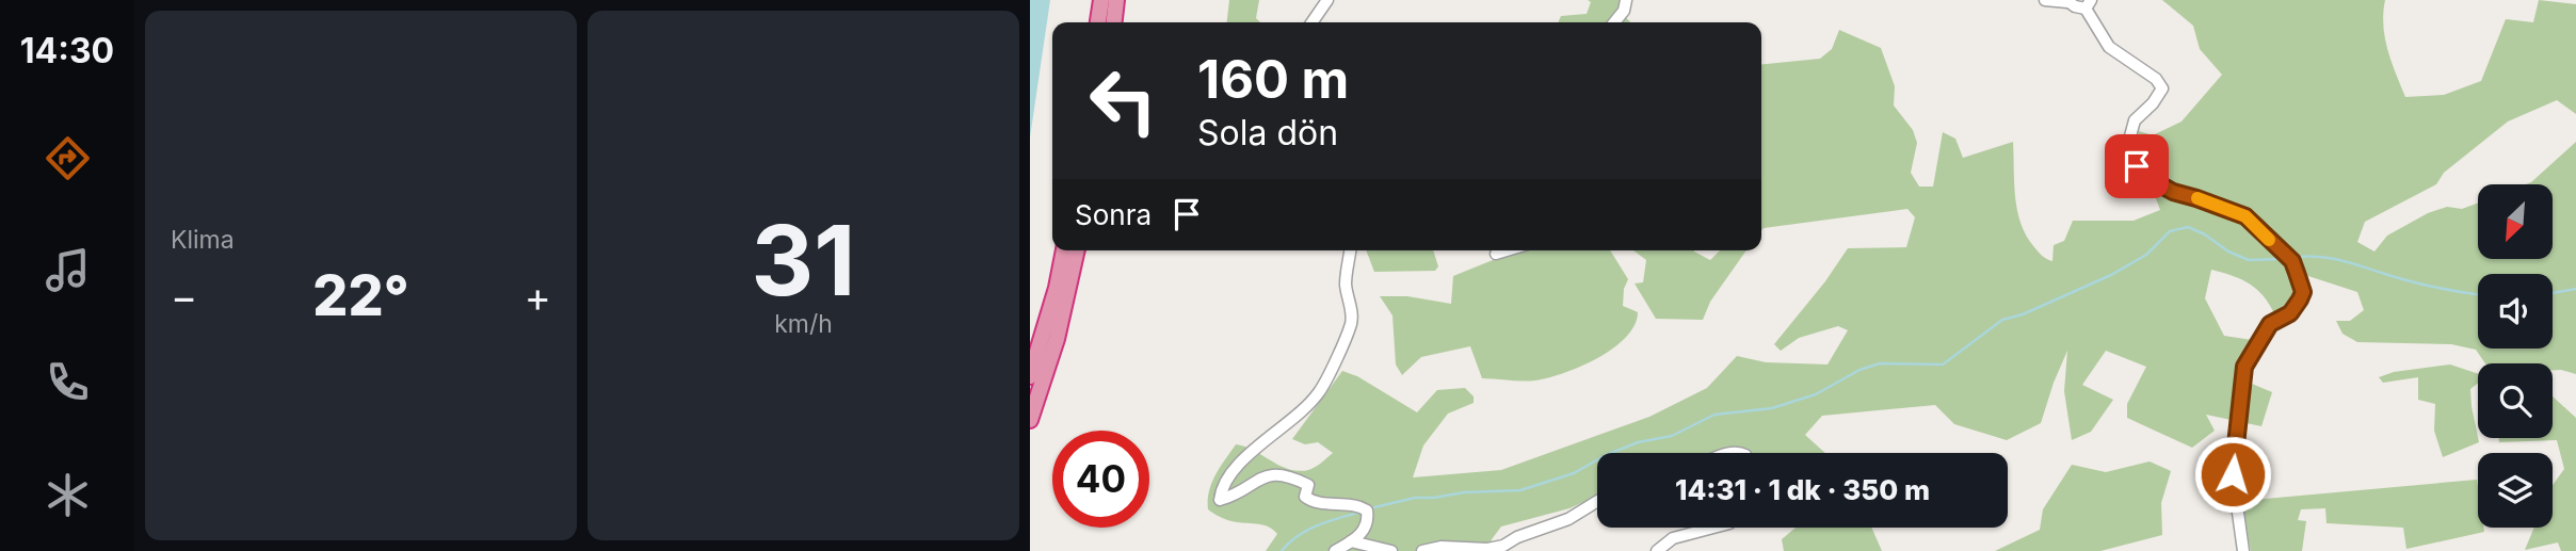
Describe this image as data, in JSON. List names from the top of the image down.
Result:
{
  "north": "bottom left",
  "page": {
    "tabs": "14:30",
    "tile": [
      "Klima",
      ["31", "km/h"]
    ],
    "turn": ["160 m", "Sola dön"],
    "then": "Sonra",
    "heat": ["−", "22°", "+"],
    "limit": "40",
    "trip": "14:31 · 1 dk · 350 m"
  }
}
